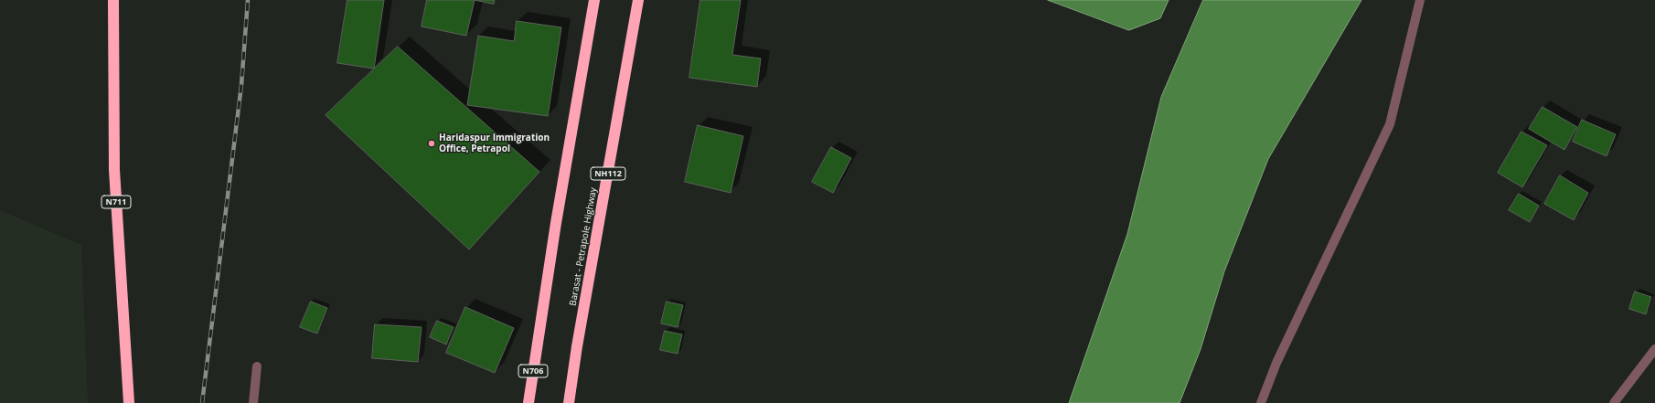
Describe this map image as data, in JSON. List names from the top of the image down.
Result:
{
  "streets": {
    "highway": [
      "NH112",
      "N711",
      "Barasat - Petrapole Highway",
      "N706"
    ]
  },
  "places": ["Haridaspur Immigration Office, Petrapol"]
}
